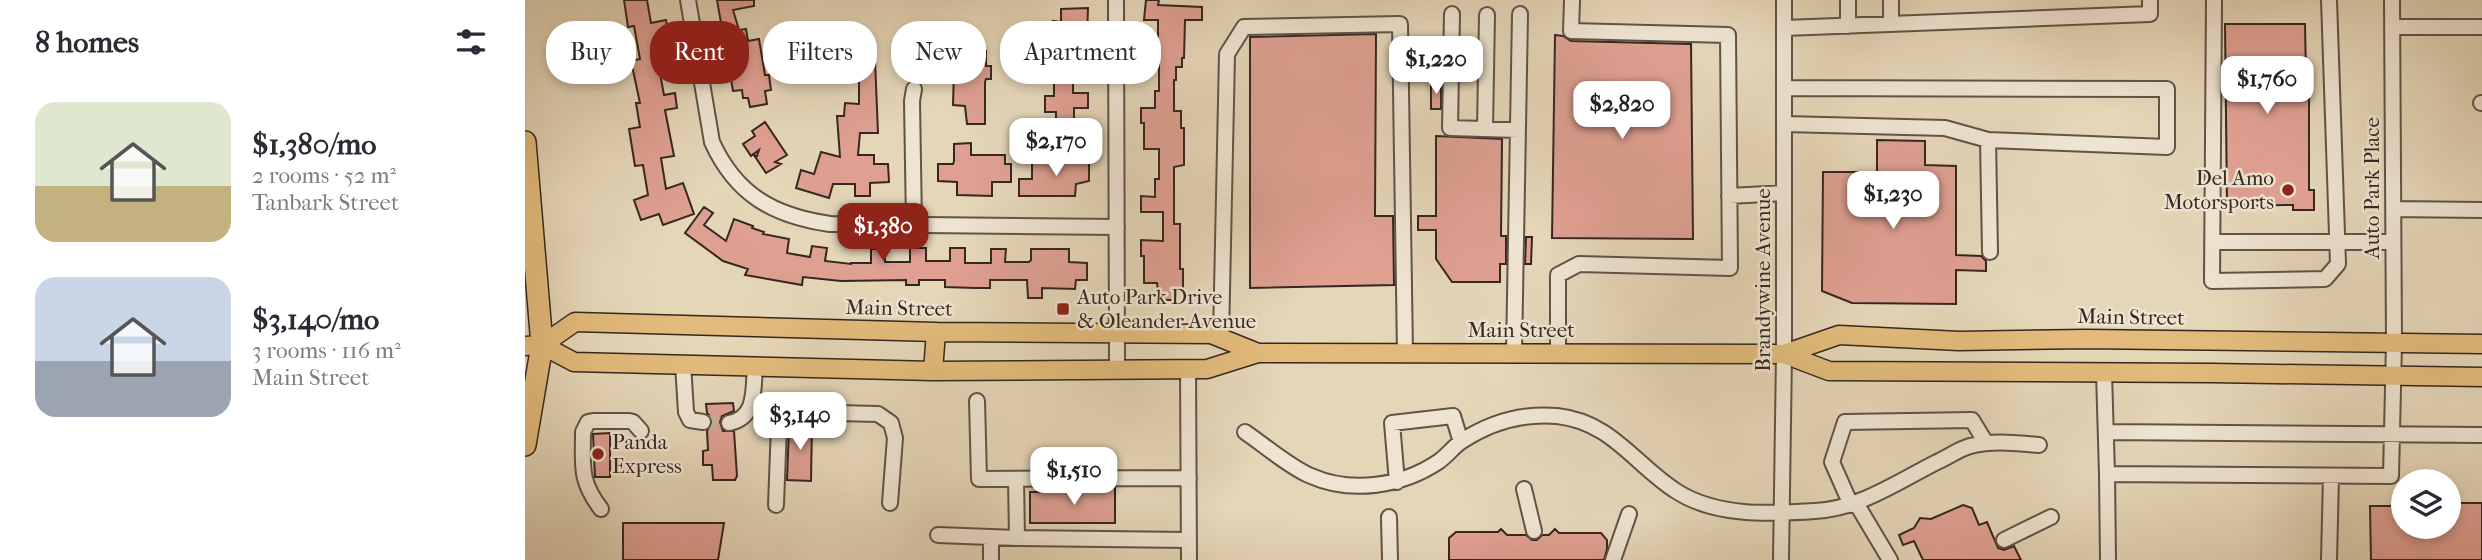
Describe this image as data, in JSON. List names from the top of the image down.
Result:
{
  "streets": {
    "main road": ["Main Street"],
    "street": ["Auto Park Place", "Brandywine Avenue"]
  },
  "crossings": [
    ["Auto Park Place", "Main Street"],
    ["Brandywine Avenue", "Main Street"]
  ],
  "places": {
    "other": ["Del Amo Motorsports", "Panda Express"],
    "transit": ["Auto Park Drive & Oleander Avenue"]
  },
  "page": {
    "heading": "8 homes",
    "chip": [
      "Buy",
      "Rent",
      "Filters",
      "New",
      "Apartment"
    ],
    "price": [
      "$1,220",
      "$1,760",
      "$2,820",
      "$2,170",
      "$1,230",
      "$1,380",
      "$3,140",
      "$1,510"
    ],
    "list": [
      {
        "name": "$1,380/mo",
        "note": "2 rooms · 52 m² · Tanbark Street"
      },
      {
        "name": "$3,140/mo",
        "note": "3 rooms · 116 m² · Main Street"
      }
    ]
  }
}
